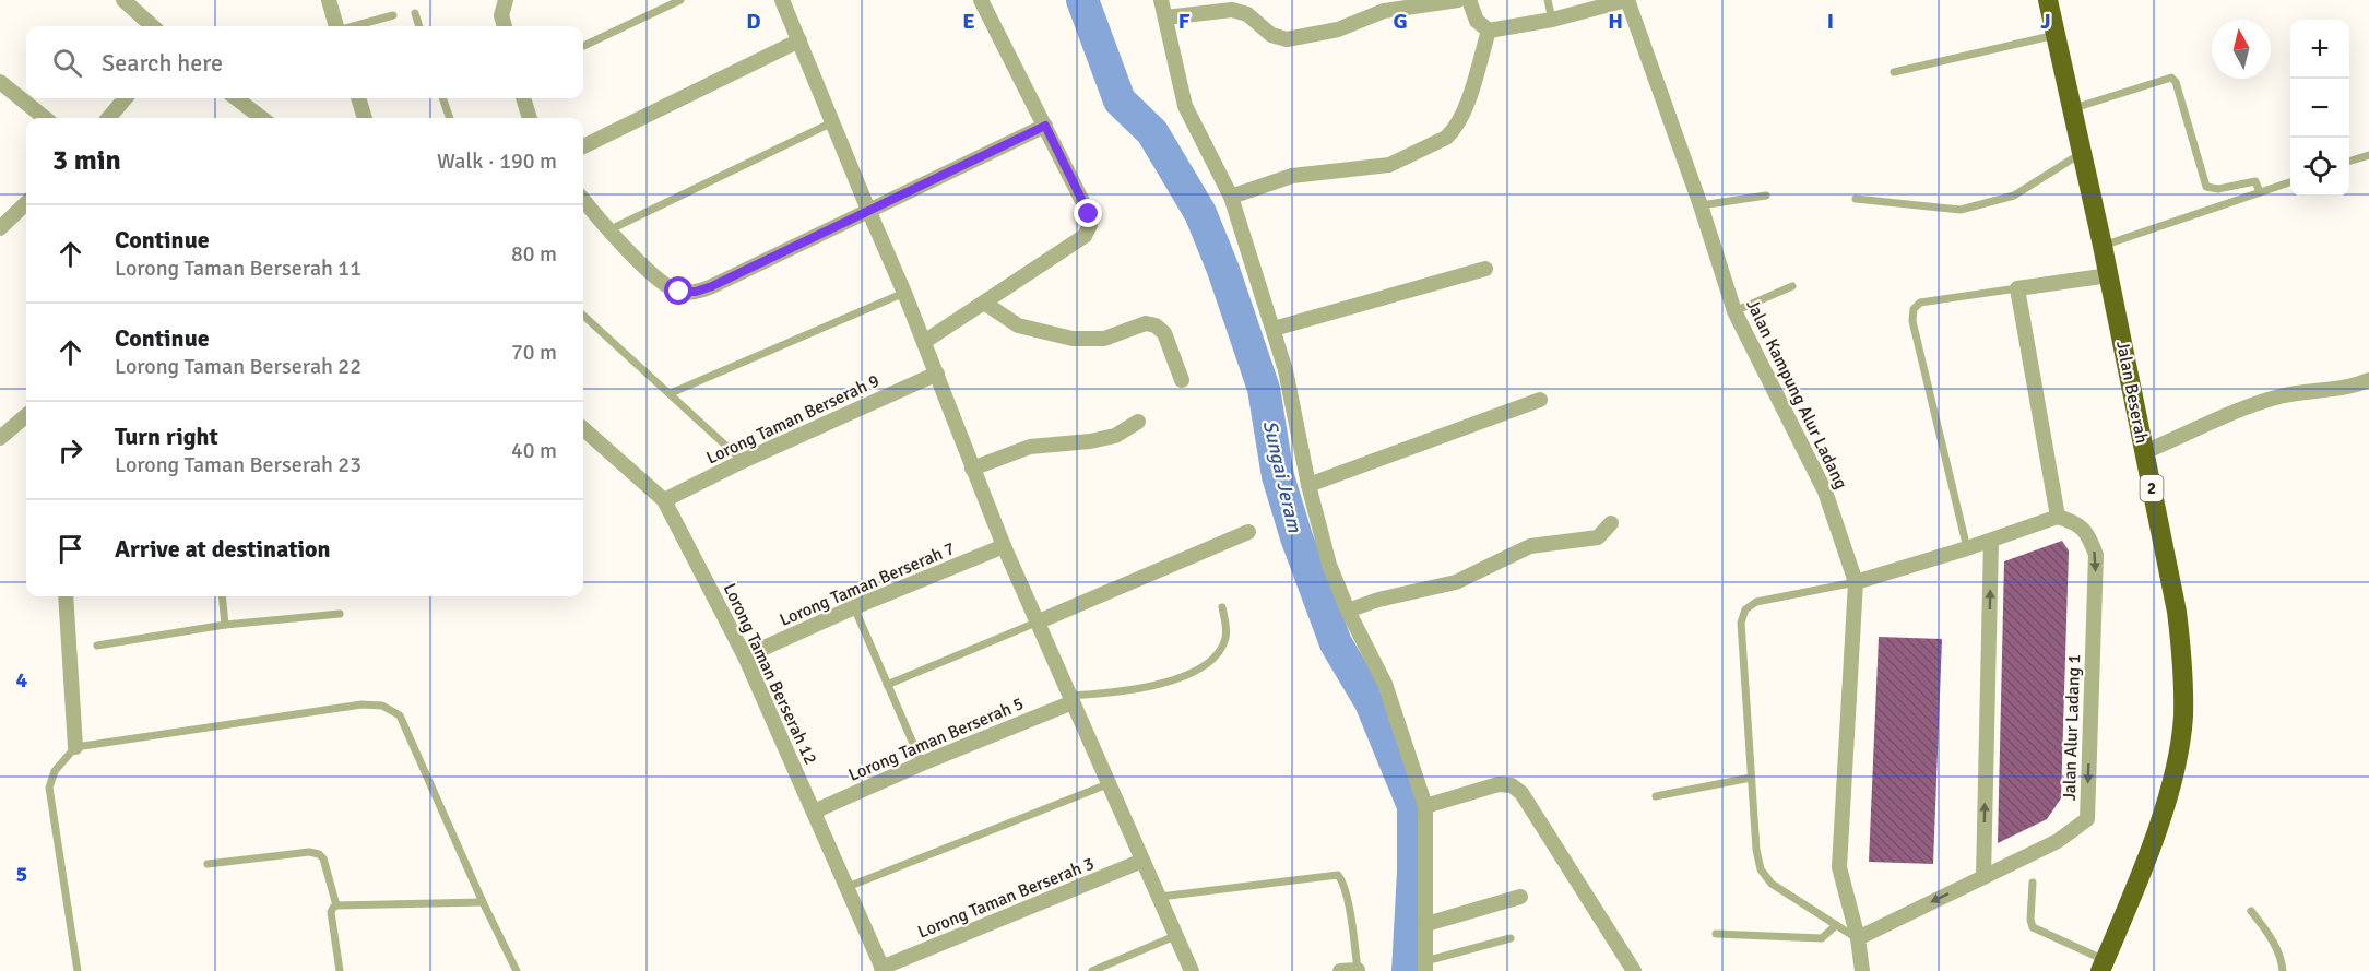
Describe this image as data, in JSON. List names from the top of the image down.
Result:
{
  "streets": {
    "highway": ["Jalan Beserah", "2"],
    "street": [
      "Jalan Kampung Alur Ladang",
      "Lorong Taman Berserah 9",
      "Lorong Taman Berserah 7",
      "Lorong Taman Berserah 12",
      "Jalan Alur Ladang 1",
      "Lorong Taman Berserah 5",
      "Lorong Taman Berserah 3"
    ]
  },
  "crossings": [
    ["Jalan Kampung Alur Ladang", "Jalan Alur Ladang 1"],
    ["Lorong Taman Berserah 9", "Lorong Taman Berserah 12"],
    ["Lorong Taman Berserah 7", "Lorong Taman Berserah 12"],
    ["Lorong Taman Berserah 12", "Lorong Taman Berserah 5"],
    ["Lorong Taman Berserah 12", "Lorong Taman Berserah 3"]
  ],
  "water": ["Sungai Jeram"],
  "north": "top",
  "page": {
    "map_buttons": ["+", "−"],
    "search": "Search here",
    "heading": ["3 min", "Walk · 190 m"],
    "list": [
      ["Continue", "Lorong Taman Berserah 11", "80 m"],
      ["Continue", "Lorong Taman Berserah 22", "70 m"],
      ["Turn right", "Lorong Taman Berserah 23", "40 m"],
      "Arrive at destination"
    ]
  },
  "grid": {
    "columns": [
      "D",
      "E",
      "F",
      "G",
      "H",
      "I",
      "J"
    ],
    "rows": ["4", "5"]
  }
}
